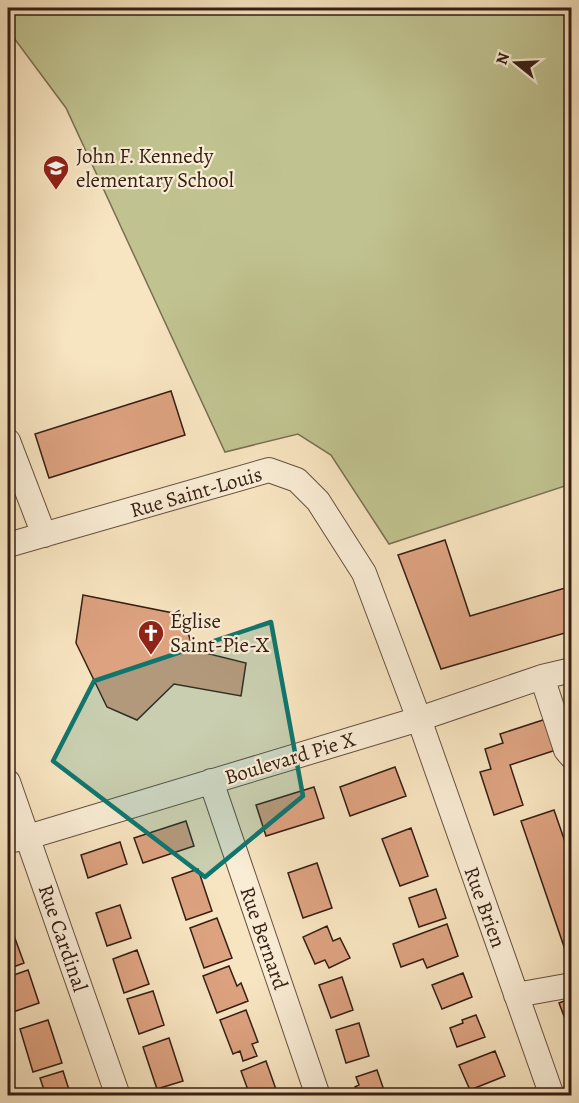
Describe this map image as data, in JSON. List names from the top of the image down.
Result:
{
  "streets": {
    "street": [
      "Rue Saint-Louis",
      "Boulevard Pie X",
      "Rue Brien",
      "Rue Cardinal",
      "Rue Bernard"
    ]
  },
  "crossings": [
    ["Rue Saint-Louis", "Boulevard Pie X"],
    ["Rue Saint-Louis", "Rue Brien"],
    ["Boulevard Pie X", "Rue Brien"],
    ["Boulevard Pie X", "Rue Cardinal"],
    ["Boulevard Pie X", "Rue Bernard"]
  ],
  "places": {
    "school or university": ["John F. Kennedy elementary School"],
    "church": ["Église Saint-Pie-X"]
  },
  "north": "left"
}
